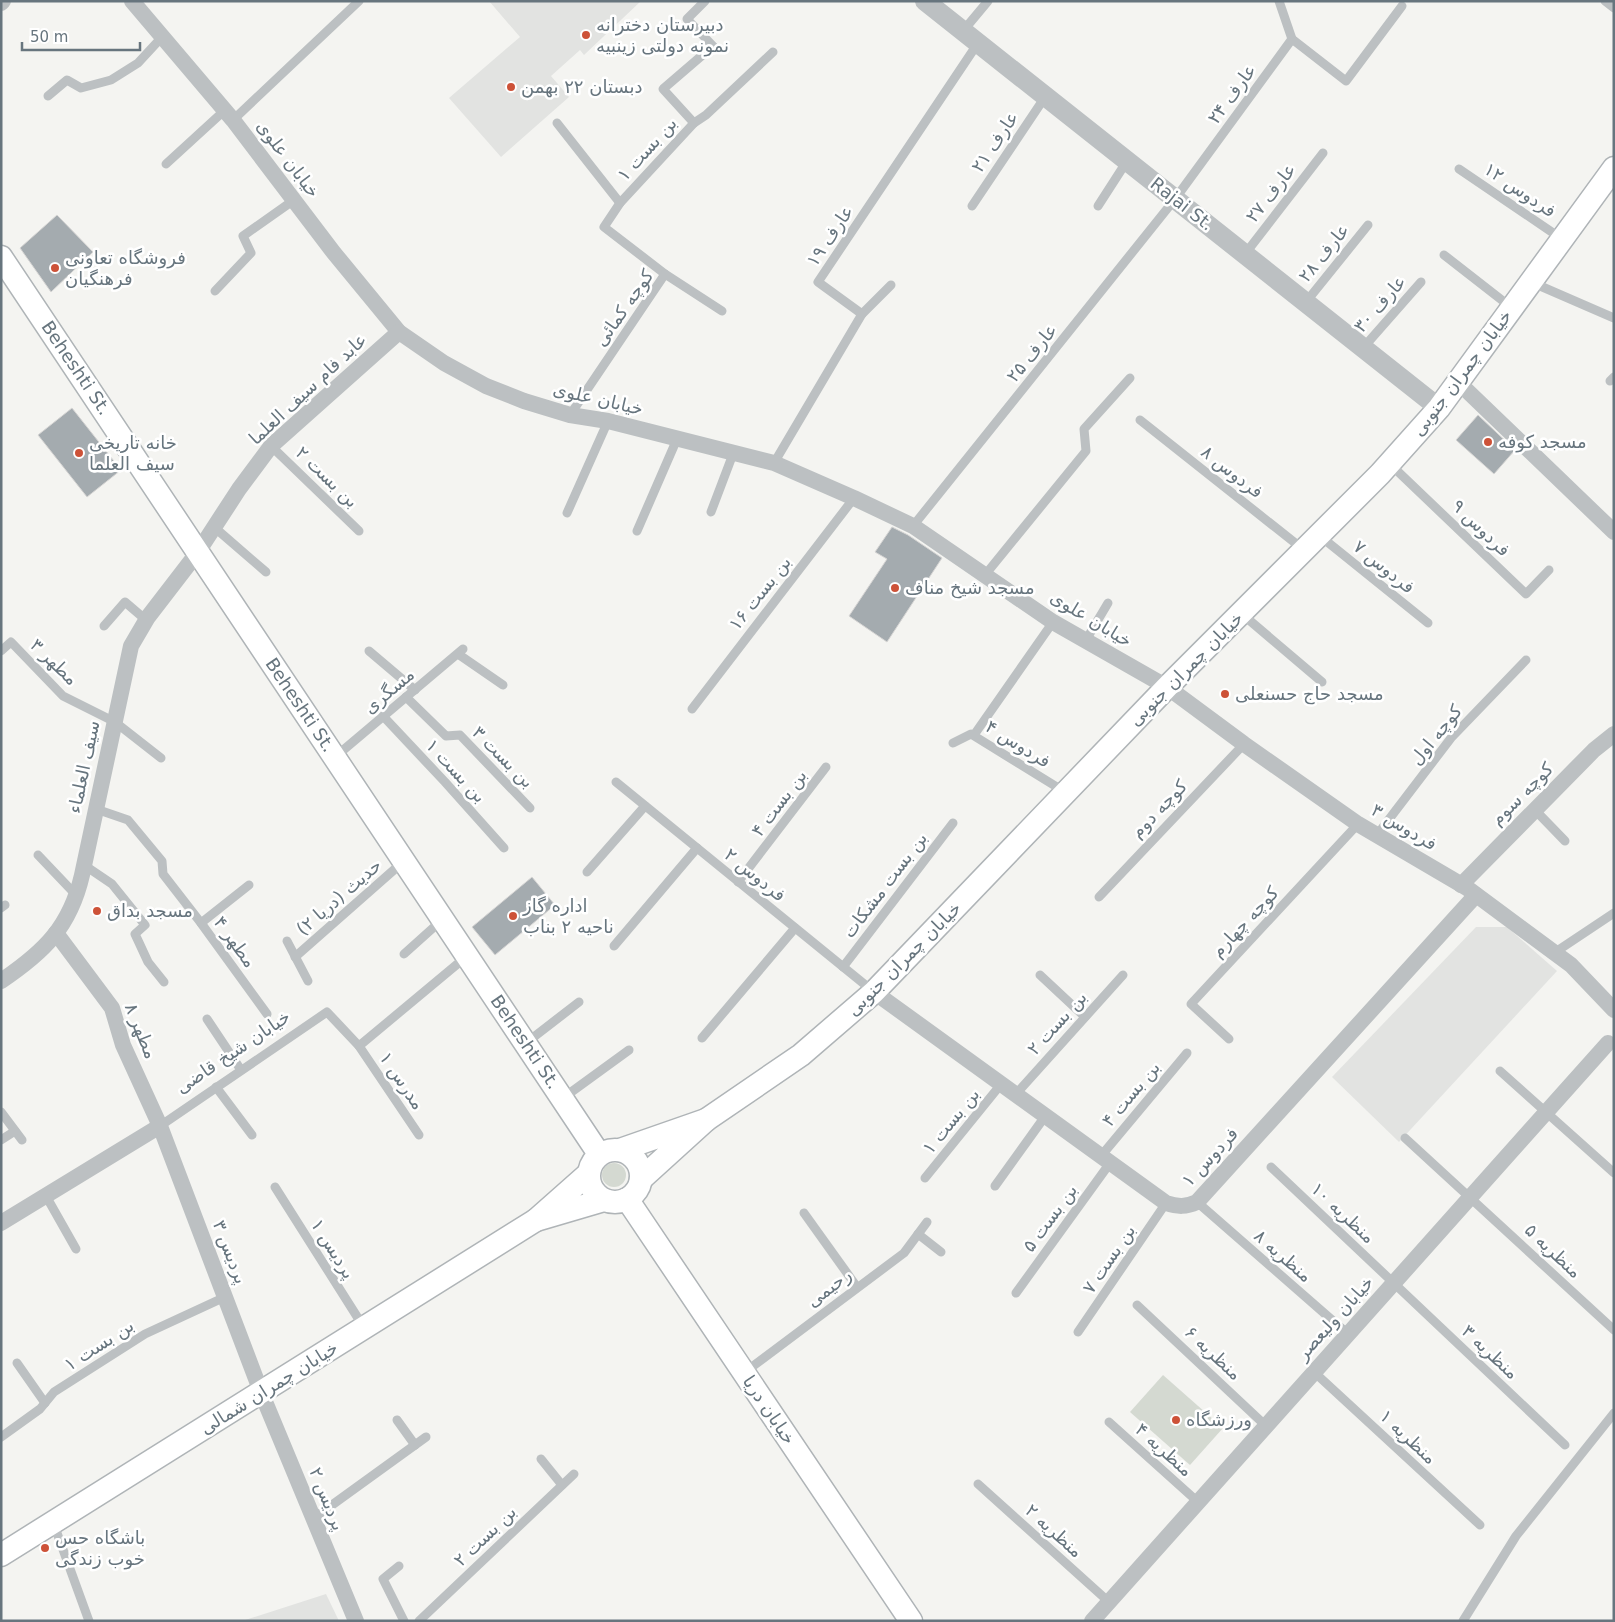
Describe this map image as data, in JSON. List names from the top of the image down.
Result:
{
  "streets": {
    "main road": [
      "Beheshti St.",
      "خیابان چمران جنوبی",
      "خیابان چمران شمالی",
      "خیابان دریا"
    ],
    "street": [
      "خیابان علوی",
      "Rajai St.",
      "عابد فام سیف العلما",
      "سیف العلماء",
      "کوچه سوم",
      "فردوس ۳",
      "مطهر ۸",
      "خیابان شیخ قاضی",
      "فردوس ۱",
      "پردیس ۳",
      "خیابان ولیعصر",
      "پردیس ۲"
    ],
    "lane": [
      "عارف ۲۴",
      "عارف ۲۱",
      "بن بست ۱",
      "فردوس ۱۲",
      "عارف ۲۷",
      "عارف ۱۹",
      "عارف ۲۸",
      "عارف ۳۰",
      "کوچه کمائی",
      "عارف ۲۵",
      "فردوس ۸",
      "بن بست ۲",
      "فردوس ۹",
      "فردوس ۷",
      "بن بست ۱۶",
      "مطهر ۳",
      "مسگری",
      "کوچه اول",
      "فردوس ۴",
      "بن بست ۳",
      "بن بست ۴",
      "کوچه دوم",
      "فردوس ۲",
      "بن بست مشکات",
      "حدیث (دریا ۲)",
      "کوچه چهارم",
      "مطهر ۴",
      "مدرس ۱",
      "منظریه ۱۰",
      "بن بست ۵",
      "پردیس ۱",
      "منظریه ۵",
      "منظریه ۸",
      "بن بست ۷",
      "رحیمی",
      "منظریه ۳",
      "منظریه ۶",
      "منظریه ۱",
      "منظریه ۴",
      "منظریه ۲"
    ]
  },
  "crossings": [
    ["عارف ۲۴", "Rajai St."],
    ["عارف ۲۴", "عارف ۲۵"],
    ["عارف ۲۱", "Rajai St."],
    ["بن بست ۱", "کوچه کمائی"],
    ["بن بست ۱", "مسگری"],
    ["بن بست ۱", "پردیس ۳"],
    ["خیابان علوی", "کوچه کمائی"],
    ["خیابان علوی", "عارف ۲۵"],
    ["خیابان علوی", "خیابان چمران جنوبی"],
    ["خیابان علوی", "عابد فام سیف العلما"],
    ["خیابان علوی", "بن بست ۱۶"],
    ["خیابان علوی", "فردوس ۳"],
    ["فردوس ۱۲", "خیابان چمران جنوبی"],
    ["عارف ۲۷", "Rajai St."],
    ["Rajai St.", "عارف ۱۹"],
    ["Rajai St.", "عارف ۲۸"],
    ["Rajai St.", "عارف ۳۰"],
    ["Rajai St.", "عارف ۲۵"],
    ["Rajai St.", "خیابان چمران جنوبی"],
    ["Beheshti St.", "خیابان چمران جنوبی"],
    ["Beheshti St.", "عابد فام سیف العلما"],
    ["Beheshti St.", "مسگری"],
    ["Beheshti St.", "سیف العلماء"],
    ["Beheshti St.", "حدیث (دریا ۲)"],
    ["Beheshti St.", "خیابان چمران شمالی"],
    ["Beheshti St.", "خیابان دریا"],
    ["خیابان چمران جنوبی", "فردوس ۸"],
    ["خیابان چمران جنوبی", "فردوس ۹"],
    ["خیابان چمران جنوبی", "فردوس ۷"],
    ["خیابان چمران جنوبی", "فردوس ۴"],
    ["خیابان چمران جنوبی", "فردوس ۳"],
    ["خیابان چمران جنوبی", "فردوس ۲"],
    ["خیابان چمران جنوبی", "خیابان چمران شمالی"],
    ["خیابان چمران جنوبی", "خیابان دریا"],
    ["عابد فام سیف العلما", "بن بست ۲"],
    ["عابد فام سیف العلما", "سیف العلماء"],
    ["فردوس ۸", "فردوس ۷"],
    ["مطهر ۳", "سیف العلماء"],
    ["مسگری", "بن بست ۳"],
    ["کوچه اول", "فردوس ۳"],
    ["سیف العلماء", "مطهر ۴"],
    ["سیف العلماء", "مطهر ۸"],
    ["کوچه سوم", "فردوس ۳"],
    ["بن بست ۴", "فردوس ۲"],
    ["بن بست ۴", "بن بست ۵"],
    ["کوچه دوم", "فردوس ۳"],
    ["فردوس ۳", "کوچه چهارم"],
    ["فردوس ۳", "فردوس ۱"],
    ["فردوس ۲", "بن بست مشکات"],
    ["مطهر ۸", "خیابان شیخ قاضی"],
    ["مطهر ۸", "پردیس ۳"],
    ["خیابان شیخ قاضی", "مدرس ۱"],
    ["خیابان شیخ قاضی", "پردیس ۳"],
    ["فردوس ۱", "منظریه ۸"],
    ["فردوس ۱", "بن بست ۷"],
    ["منظریه ۱۰", "خیابان ولیعصر"],
    ["منظریه ۱۰", "منظریه ۳"],
    ["پردیس ۱", "خیابان چمران شمالی"],
    ["منظریه ۵", "خیابان ولیعصر"],
    ["پردیس ۳", "خیابان چمران شمالی"],
    ["پردیس ۳", "پردیس ۲"],
    ["منظریه ۸", "خیابان ولیعصر"],
    ["رحیمی", "خیابان دریا"],
    ["خیابان ولیعصر", "منظریه ۳"],
    ["خیابان ولیعصر", "منظریه ۶"],
    ["خیابان ولیعصر", "منظریه ۱"],
    ["خیابان ولیعصر", "منظریه ۴"],
    ["خیابان ولیعصر", "منظریه ۲"],
    ["خیابان چمران شمالی", "خیابان دریا"],
    ["خیابان چمران شمالی", "پردیس ۲"]
  ],
  "places": [
    "دبیرستان دخترانه نمونه دولتی زینبیه",
    "دبستان ۲۲ بهمن",
    "فروشگاه تعاونی فرهنگیان",
    "مسجد کوفه",
    "خانه تاریخی سیف العلما",
    "مسجد شیخ مناف",
    "مسجد حاج حسنعلی",
    "مسجد بداق",
    "اداره گاز ناحیه ۲ بناب",
    "ورزشگاه",
    "باشگاه حس خوب زندگی"
  ],
  "scale_bar": "50 m"
}
